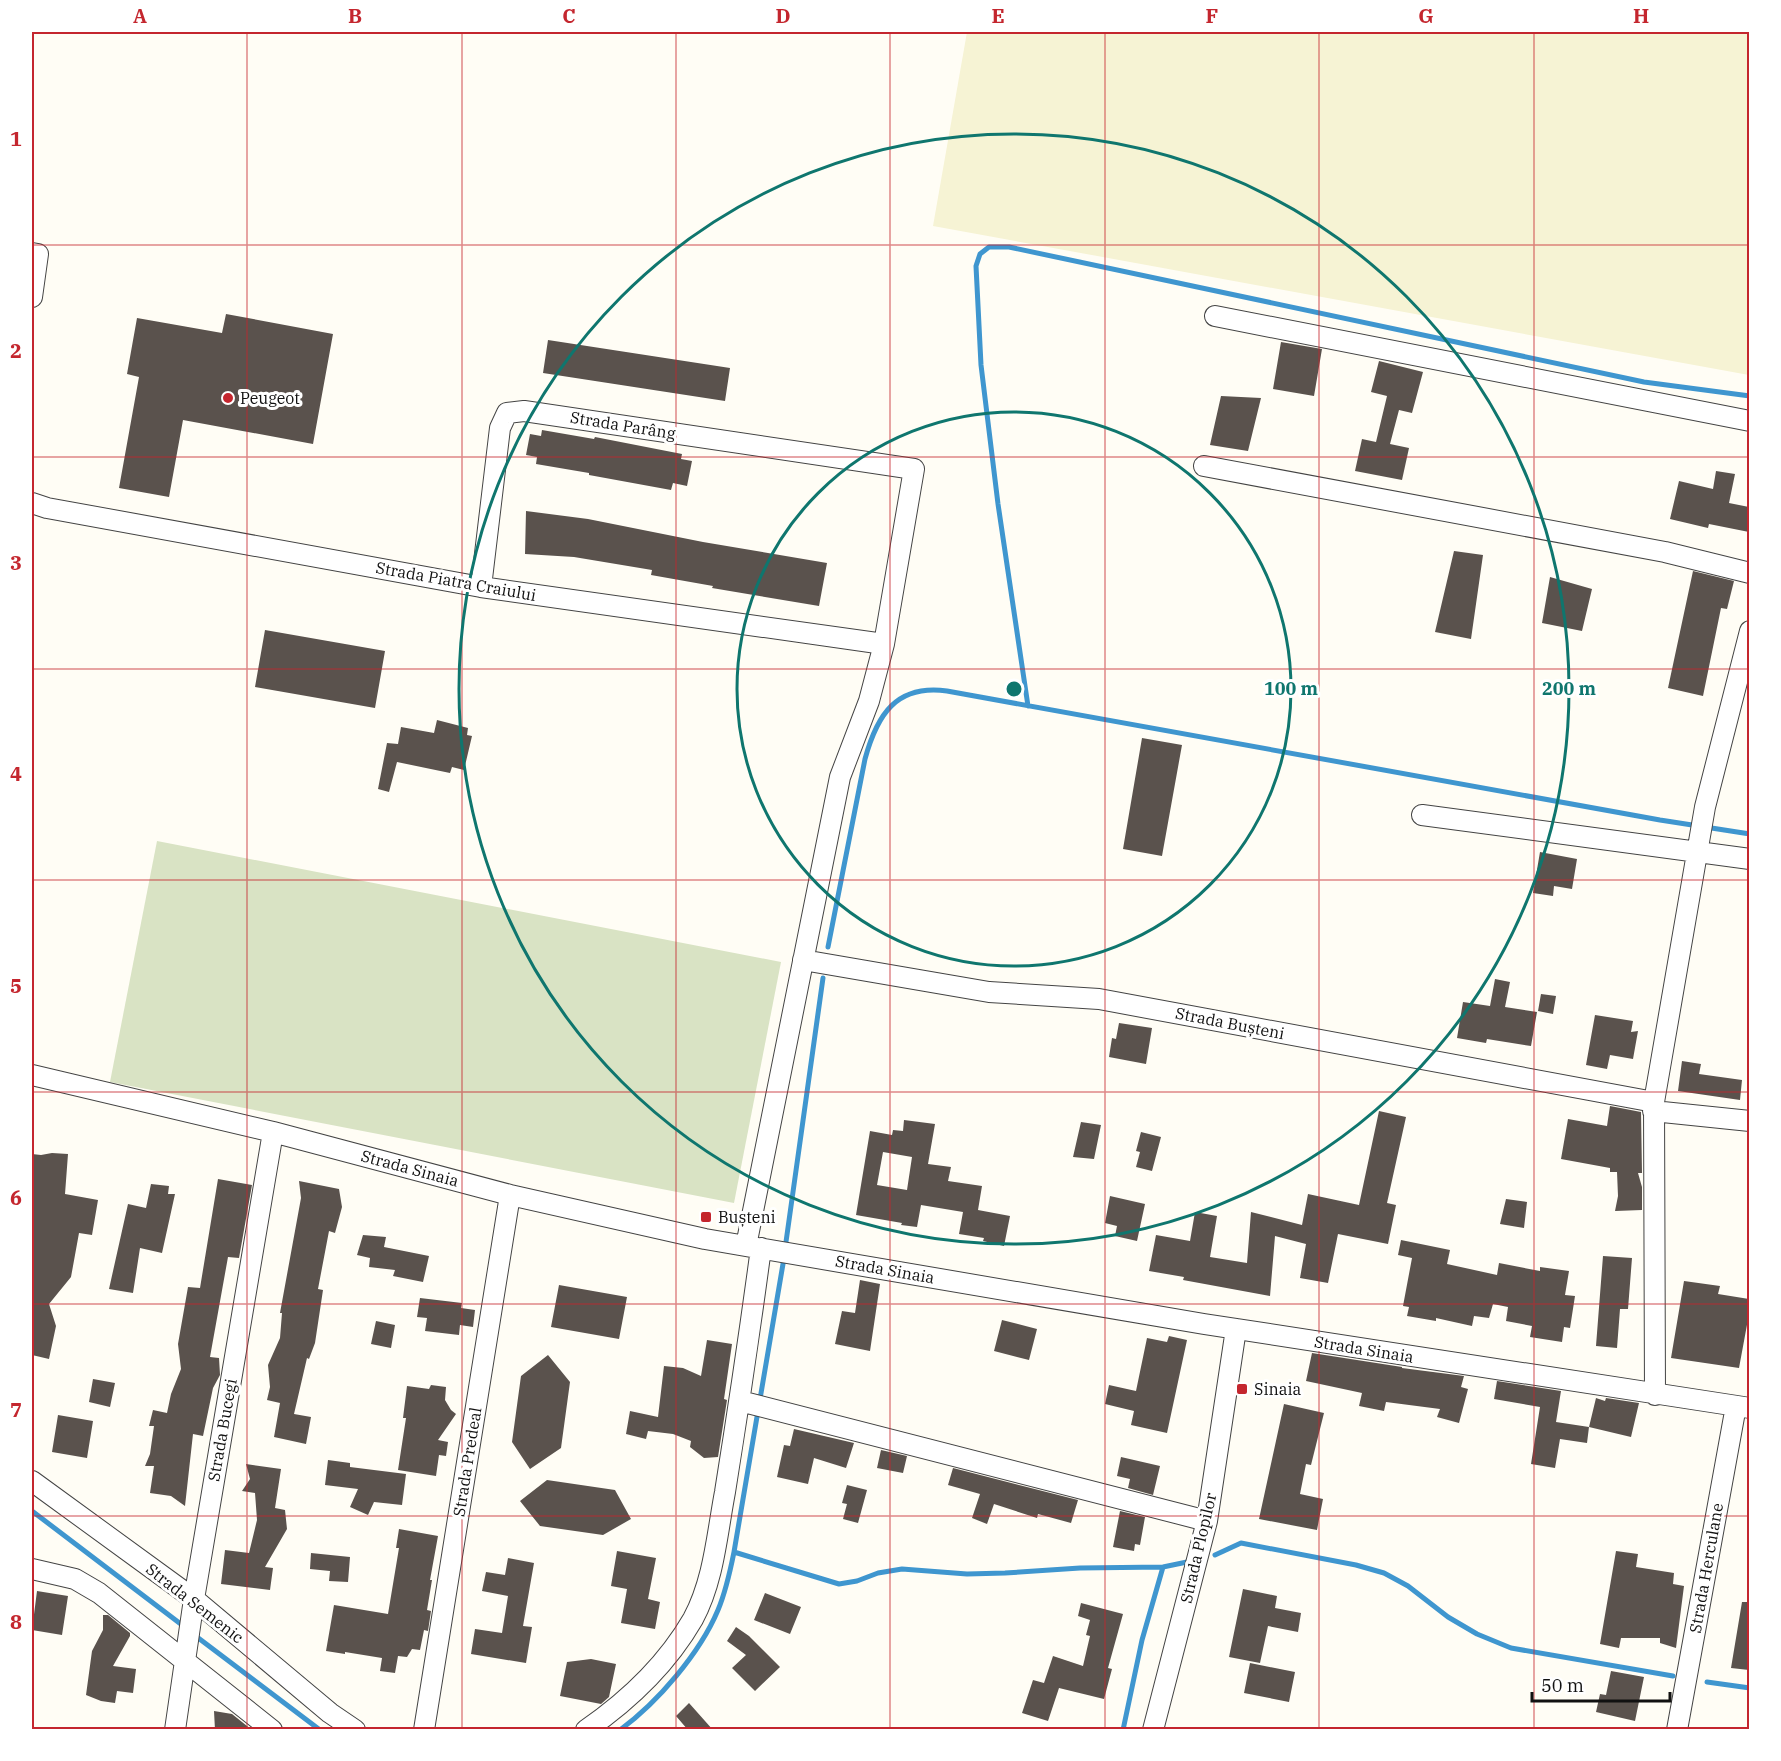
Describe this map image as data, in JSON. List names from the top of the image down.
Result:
{
  "streets": {
    "street": [
      "Strada Parâng",
      "Strada Piatra Craiului",
      "Strada Bușteni",
      "Strada Sinaia",
      "Strada Bucegi",
      "Strada Predeal",
      "Strada Plopilor",
      "Strada Herculane",
      "Strada Semenic"
    ]
  },
  "crossings": [
    ["Strada Parâng", "Strada Piatra Craiului"],
    ["Strada Sinaia", "Strada Bucegi"],
    ["Strada Sinaia", "Strada Predeal"],
    ["Strada Sinaia", "Strada Plopilor"],
    ["Strada Sinaia", "Strada Herculane"],
    ["Strada Bucegi", "Strada Semenic"]
  ],
  "places": {
    "other": ["Peugeot"],
    "transit": ["Bușteni", "Sinaia"]
  },
  "scale_bar": "50 m",
  "grid": {
    "columns": [
      "A",
      "B",
      "C",
      "D",
      "E",
      "F",
      "G",
      "H"
    ],
    "rows": [
      "1",
      "2",
      "3",
      "4",
      "5",
      "6",
      "7",
      "8"
    ]
  },
  "rings": ["100 m", "200 m"]
}
